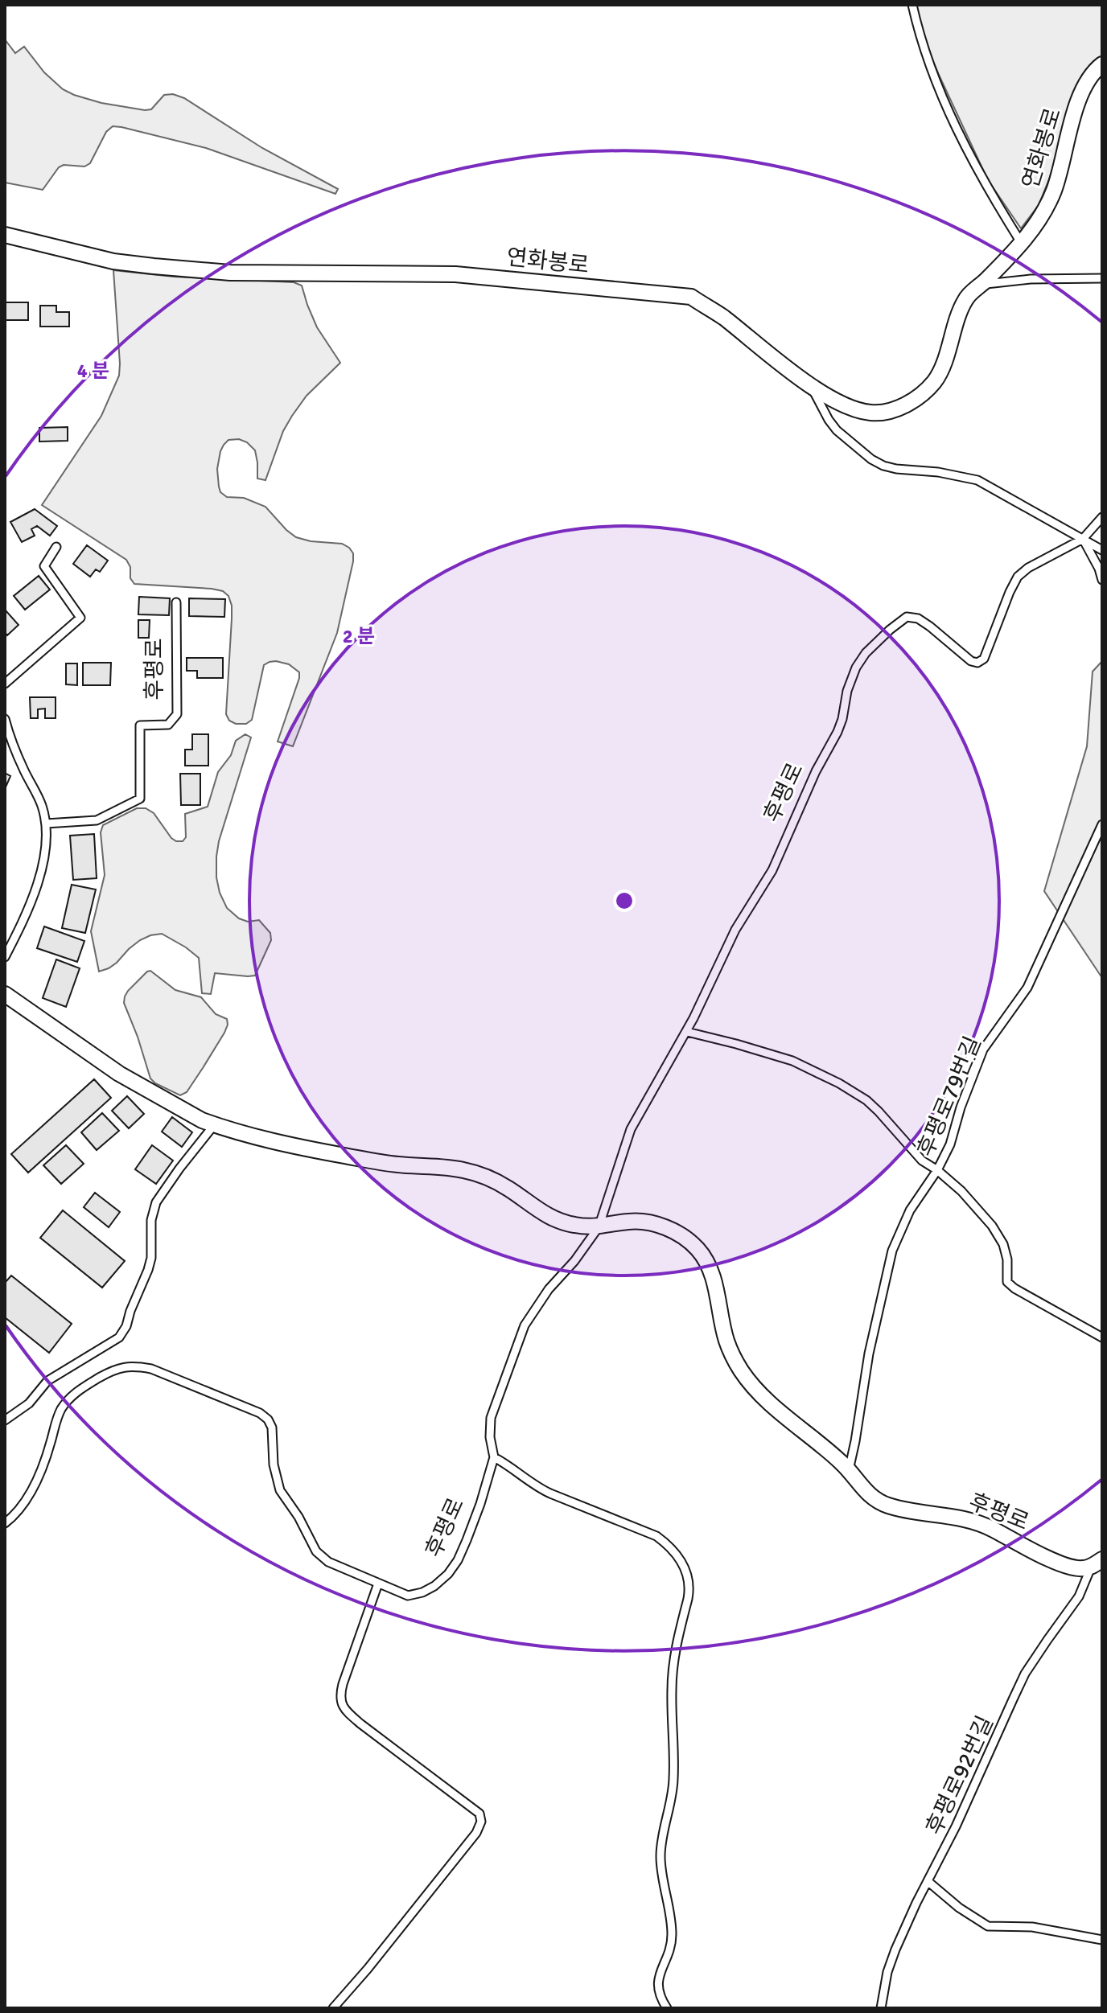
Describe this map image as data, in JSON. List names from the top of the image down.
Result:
{
  "streets": {
    "street": ["연화봉로", "후평로"],
    "lane": ["후평로79번길", "후평로92번길"]
  },
  "crossings": [
    ["후평로", "후평로79번길"],
    ["후평로", "후평로92번길"]
  ],
  "rings": ["4 분", "2 분"]
}
